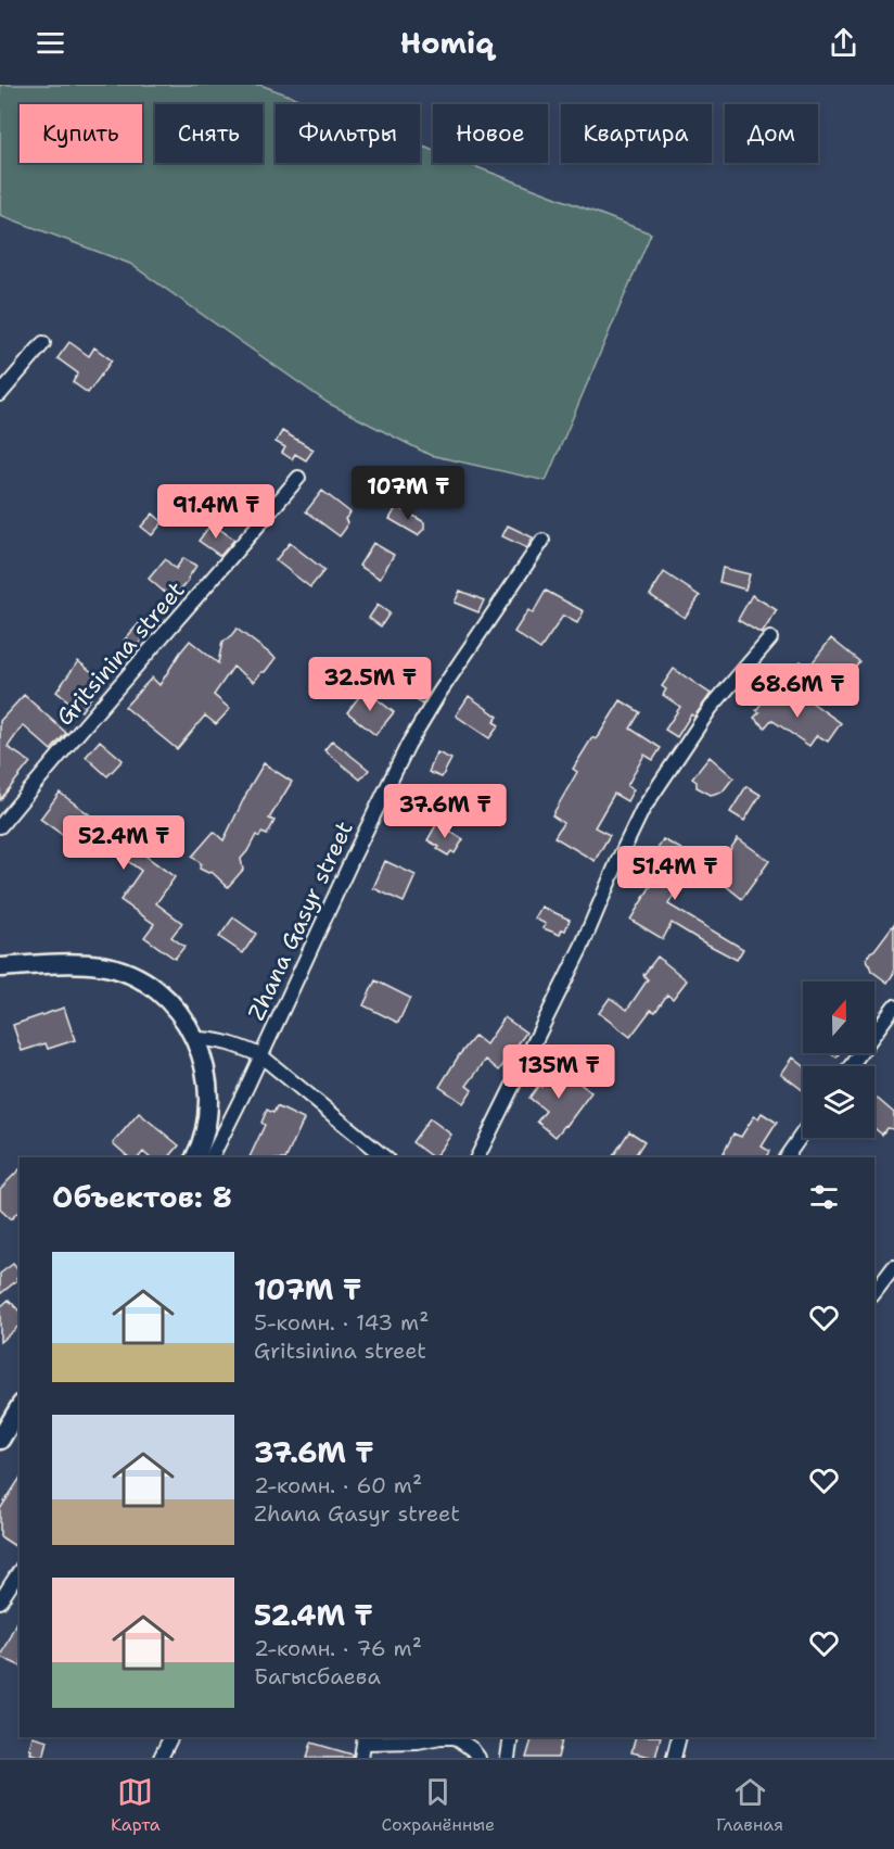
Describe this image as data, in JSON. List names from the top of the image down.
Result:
{
  "streets": {
    "street": ["Gritsinina street", "Zhana Gasyr street"]
  },
  "north": "top",
  "page": {
    "header": "Homiq",
    "chip": [
      "Купить",
      "Снять",
      "Фильтры",
      "Новое",
      "Квартира",
      "Дом"
    ],
    "price": [
      "107M ₸",
      "91.4M ₸",
      "32.5M ₸",
      "68.6M ₸",
      "37.6M ₸",
      "52.4M ₸",
      "51.4M ₸",
      "135M ₸"
    ],
    "heading": "Объектов: 8",
    "list": [
      {
        "name": "107M ₸",
        "note": "5-комн. · 143 m² · Gritsinina street"
      },
      {
        "name": "37.6M ₸",
        "note": "2-комн. · 60 m² · Zhana Gasyr street"
      },
      {
        "name": "52.4M ₸",
        "note": "2-комн. · 76 m² · Багысбаева"
      }
    ],
    "tabs": ["Карта", "Сохранённые", "Главная"]
  }
}
